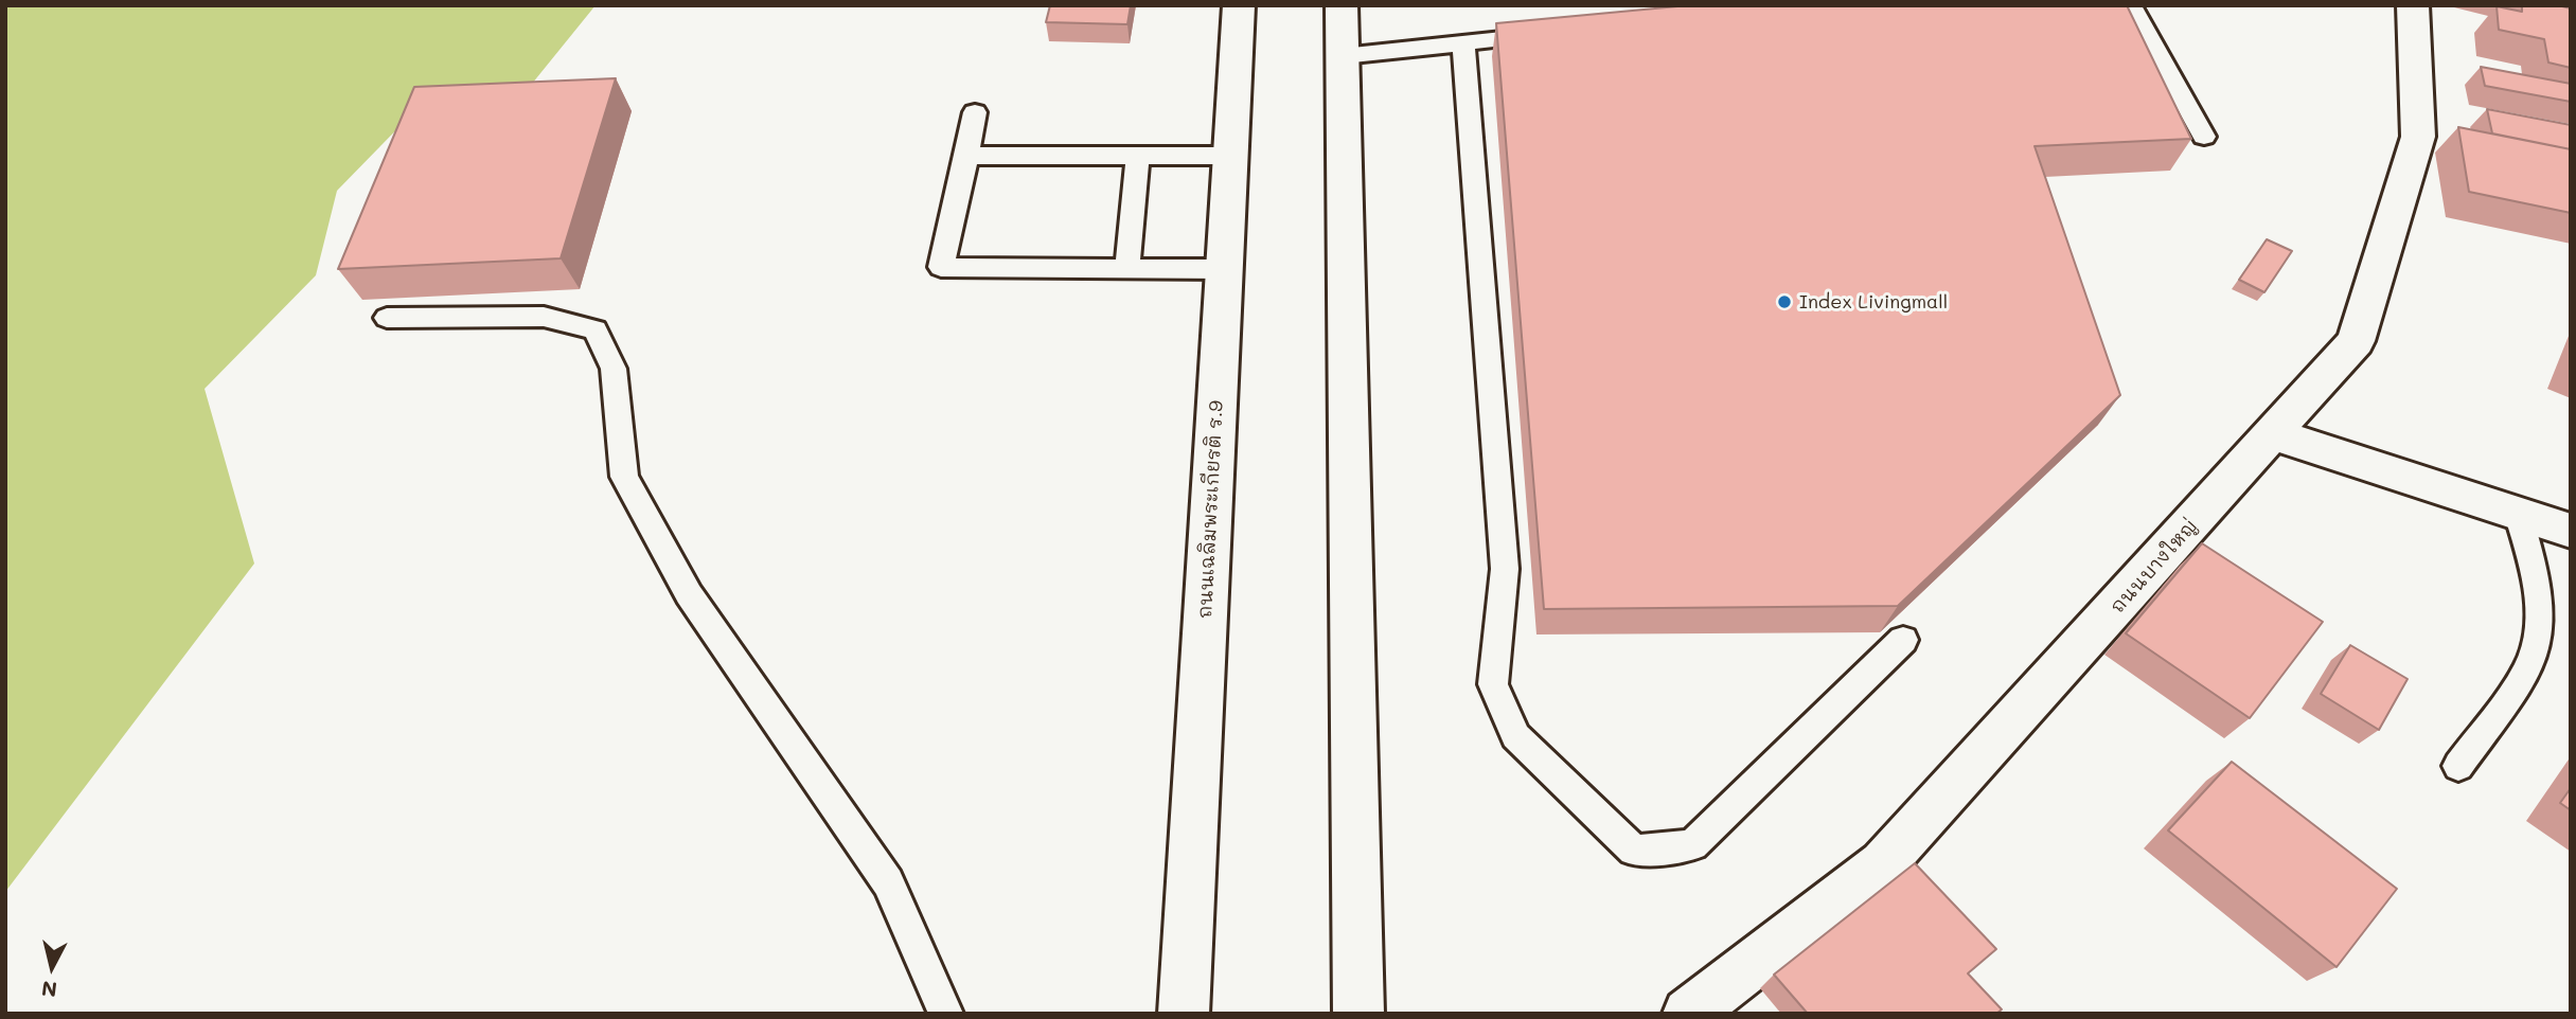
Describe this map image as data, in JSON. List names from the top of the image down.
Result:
{
  "streets": {
    "main road": ["ถนนเฉลิมพระเกียรติ ร.9", "ถนนบางใหญ่"]
  },
  "places": ["Index Livingmall"],
  "north": "bottom"
}
